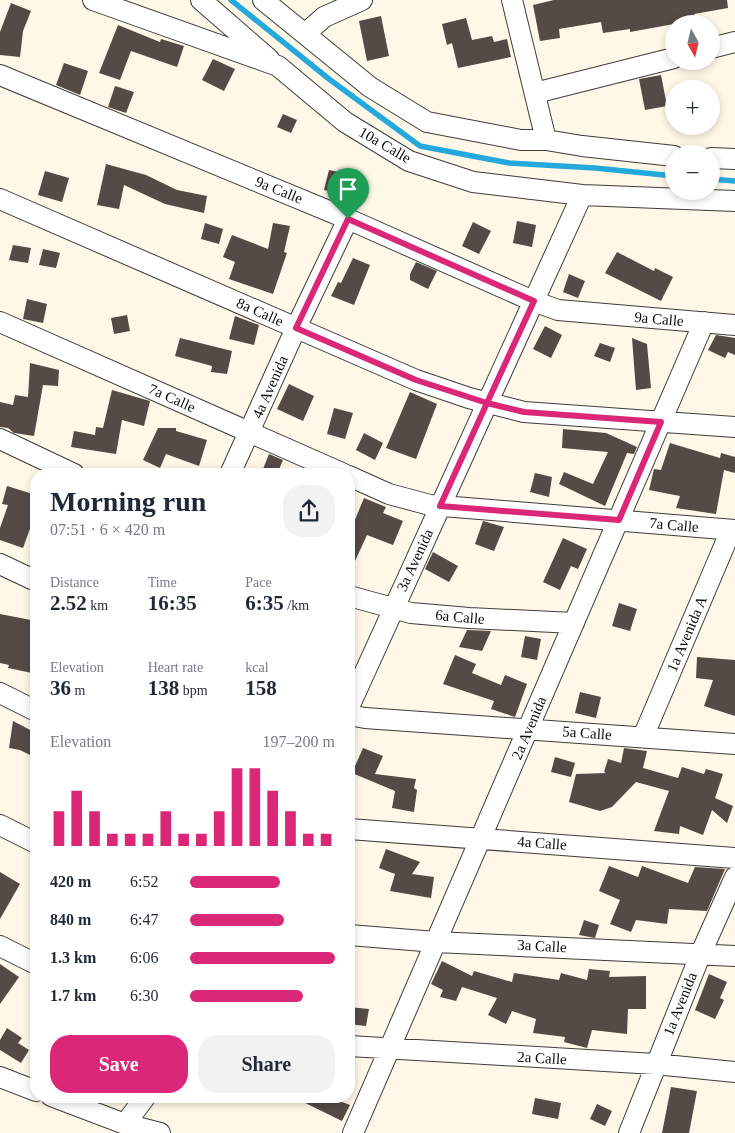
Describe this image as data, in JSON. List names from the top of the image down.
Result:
{
  "streets": {
    "street": [
      "10a Calle",
      "9a Calle",
      "8a Calle",
      "4a Avenida",
      "7a Calle",
      "3a Avenida",
      "6a Calle",
      "1a Avenida A",
      "2a Avenida",
      "5a Calle",
      "4a Calle",
      "3a Calle",
      "1a Avenida",
      "2a Calle"
    ]
  },
  "crossings": [
    ["10a Calle", "3a Avenida"],
    ["9a Calle", "4a Avenida"],
    ["9a Calle", "3a Avenida"],
    ["9a Calle", "2a Avenida"],
    ["8a Calle", "4a Avenida"],
    ["8a Calle", "3a Avenida"],
    ["8a Calle", "2a Avenida"],
    ["4a Avenida", "7a Calle"],
    ["7a Calle", "3a Avenida"],
    ["7a Calle", "1a Avenida A"],
    ["7a Calle", "2a Avenida"],
    ["3a Avenida", "6a Calle"],
    ["6a Calle", "2a Avenida"],
    ["1a Avenida A", "5a Calle"],
    ["2a Avenida", "5a Calle"],
    ["2a Avenida", "4a Calle"],
    ["2a Avenida", "3a Calle"],
    ["2a Avenida", "2a Calle"],
    ["3a Calle", "1a Avenida"],
    ["1a Avenida", "2a Calle"]
  ],
  "north": "bottom",
  "page": {
    "map_buttons": ["+", "−"],
    "heading": ["Morning run", "07:51 · 6 × 420 m"],
    "stats": [
      ["Distance", "2.52 km"],
      ["Time", "16:35"],
      ["Pace", "6:35 /km"],
      ["Elevation", "36 m"],
      ["Heart rate", "138 bpm"],
      ["kcal", "158"]
    ],
    "chart": ["Elevation", "197–200 m"],
    "list": [
      {
        "name": "420 m",
        "note": "6:52"
      },
      {
        "name": "840 m",
        "note": "6:47"
      },
      {
        "name": "1.3 km",
        "note": "6:06"
      },
      {
        "name": "1.7 km",
        "note": "6:30"
      }
    ],
    "buttons": ["Save", "Share"]
  }
}
